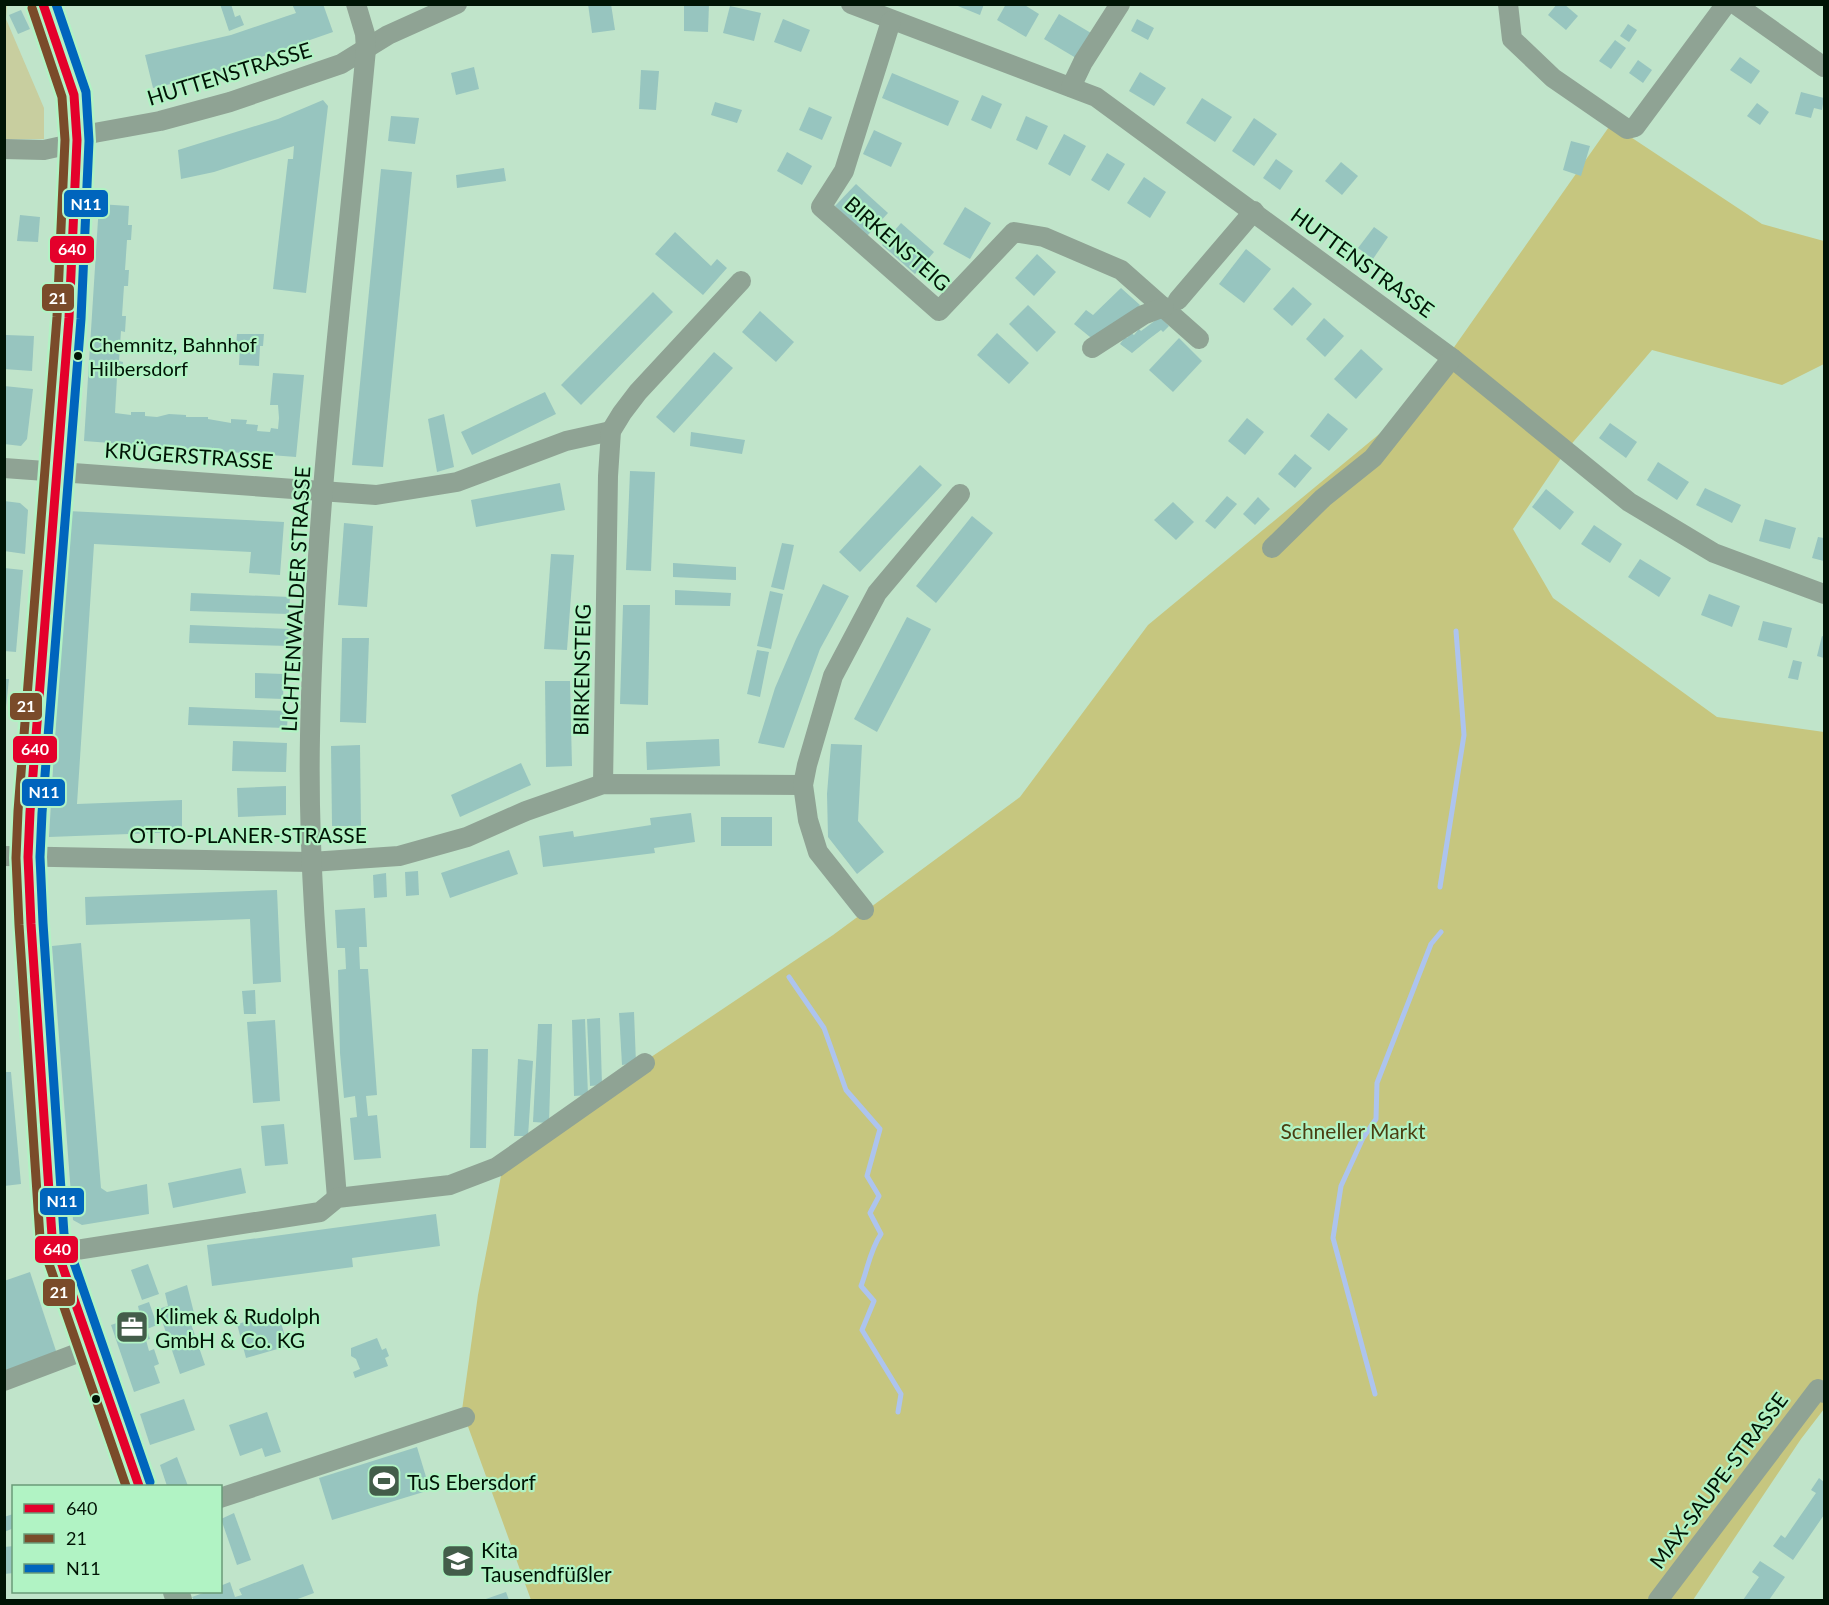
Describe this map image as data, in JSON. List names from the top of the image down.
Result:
{
  "streets": {
    "street": [
      "HUTTENSTRASSE",
      "BIRKENSTEIG",
      "KRÜGERSTRASSE",
      "LICHTENWALDER STRASSE",
      "OTTO-PLANER-STRASSE",
      "MAX-SAUPE-STRASSE"
    ]
  },
  "crossings": [
    ["HUTTENSTRASSE", "BIRKENSTEIG"],
    ["HUTTENSTRASSE", "LICHTENWALDER STRASSE"],
    ["BIRKENSTEIG", "KRÜGERSTRASSE"],
    ["BIRKENSTEIG", "OTTO-PLANER-STRASSE"],
    ["KRÜGERSTRASSE", "LICHTENWALDER STRASSE"],
    ["LICHTENWALDER STRASSE", "OTTO-PLANER-STRASSE"]
  ],
  "parks": ["Schneller Markt"],
  "places": {
    "other": ["Chemnitz, Bahnhof Hilbersdorf"],
    "office": ["Klimek & Rudolph GmbH & Co. KG"],
    "sports": ["TuS Ebersdorf"],
    "school or university": ["Kita Tausendfüßler"]
  },
  "lines": ["transit line 640", "transit line N11", "transit line 21"],
  "legend": ["640", "21", "N11"]
}
